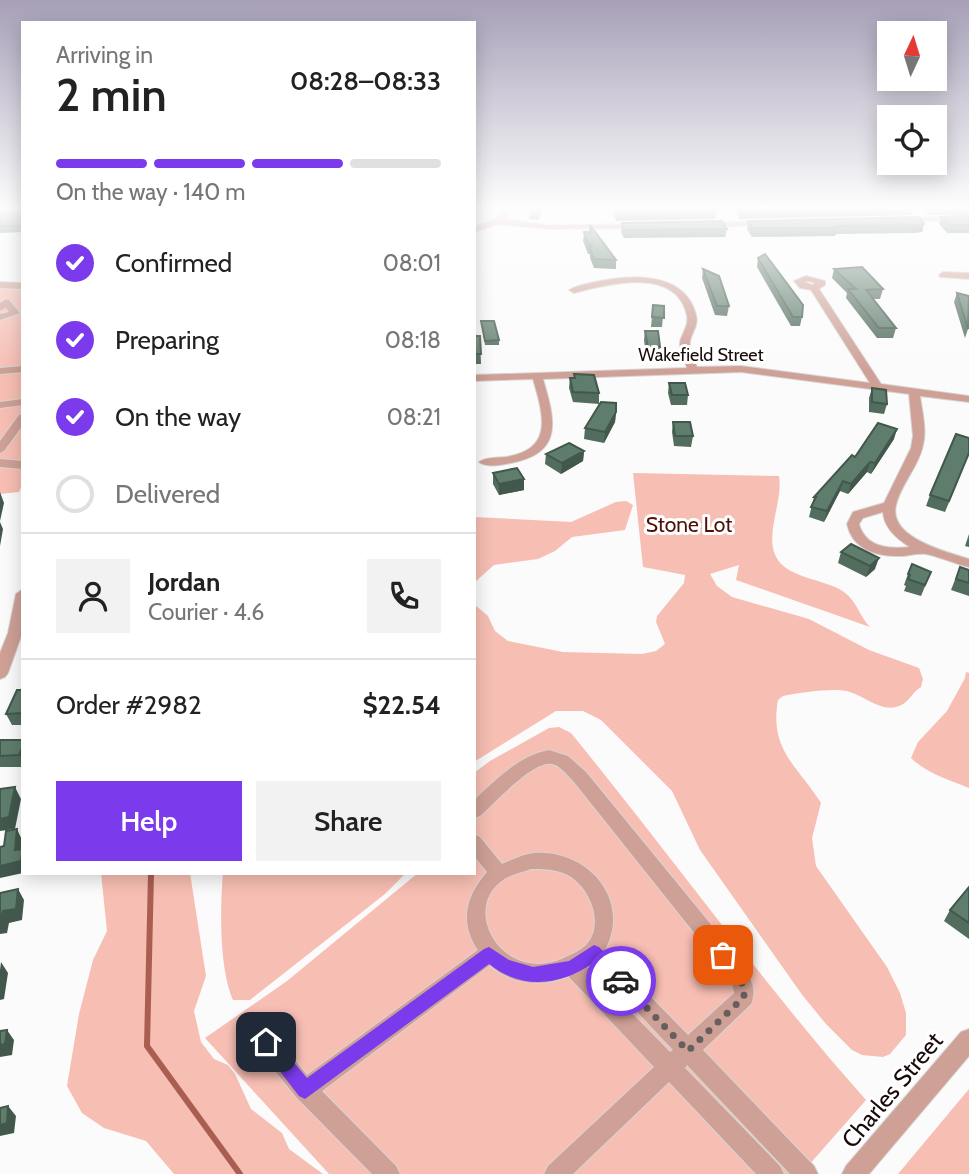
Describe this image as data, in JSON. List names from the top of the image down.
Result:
{
  "streets": {
    "street": ["Wakefield Street", "Charles Street"]
  },
  "parks": ["Stone Lot"],
  "north": "top",
  "page": {
    "heading": ["2 min", "Arriving in", "08:28–08:33"],
    "panel": [
      "Jordan",
      "Courier · 4.6",
      "Order #2982",
      "$22.54"
    ],
    "bar": "On the way · 140 m",
    "list": [
      ["Confirmed", "08:01"],
      ["Preparing", "08:18"],
      ["On the way", "08:21"],
      "Delivered"
    ],
    "buttons": ["Help", "Share"]
  }
}
